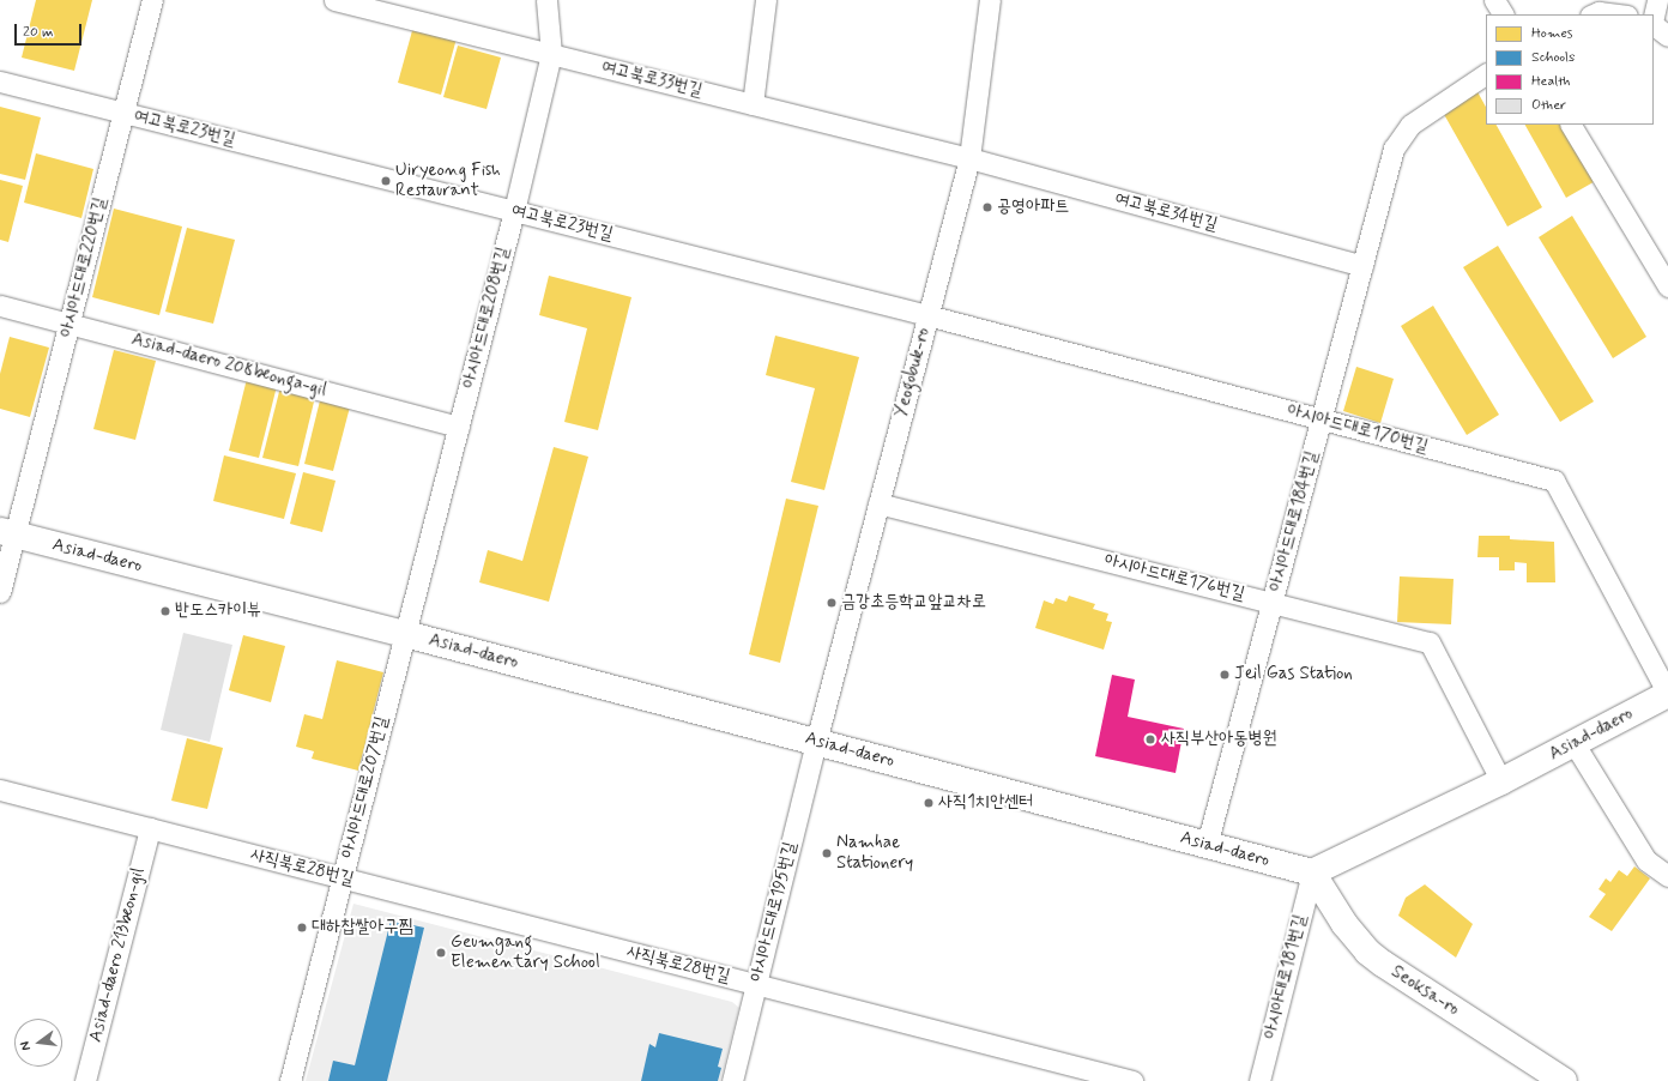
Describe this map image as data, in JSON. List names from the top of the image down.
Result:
{
  "streets": {
    "main road": ["Asiad-daero", "Seoksa-ro"],
    "street": [
      "여고북로33번길",
      "여고북로23번길",
      "여고북로34번길",
      "아시아드대로220번길",
      "아시아드대로208번길",
      "Asiad-daero 208beonga-gil",
      "Yeogobuk-ro",
      "아시아드대로170번길",
      "아시아드대로184번길",
      "아시아드대로176번길",
      "아시아드대로207번길",
      "사직북로28번길",
      "아시아드대로195번길",
      "Asiad-daero 213beon-gil",
      "아시아대로181번길"
    ]
  },
  "crossings": [
    ["여고북로33번길", "여고북로34번길"],
    ["여고북로33번길", "아시아드대로208번길"],
    ["여고북로33번길", "Yeogobuk-ro"],
    ["여고북로23번길", "아시아드대로220번길"],
    ["여고북로23번길", "아시아드대로208번길"],
    ["여고북로23번길", "Yeogobuk-ro"],
    ["여고북로23번길", "아시아드대로170번길"],
    ["여고북로34번길", "Yeogobuk-ro"],
    ["여고북로34번길", "아시아드대로184번길"],
    ["아시아드대로220번길", "Asiad-daero 208beonga-gil"],
    ["아시아드대로220번길", "Asiad-daero"],
    ["아시아드대로208번길", "Asiad-daero 208beonga-gil"],
    ["아시아드대로208번길", "Asiad-daero"],
    ["아시아드대로208번길", "아시아드대로207번길"],
    ["Yeogobuk-ro", "아시아드대로170번길"],
    ["Yeogobuk-ro", "Asiad-daero"],
    ["Yeogobuk-ro", "아시아드대로176번길"],
    ["Yeogobuk-ro", "아시아드대로195번길"],
    ["아시아드대로170번길", "아시아드대로184번길"],
    ["아시아드대로170번길", "Asiad-daero"],
    ["아시아드대로184번길", "Asiad-daero"],
    ["아시아드대로184번길", "아시아드대로176번길"],
    ["Asiad-daero", "아시아드대로176번길"],
    ["Asiad-daero", "아시아드대로207번길"],
    ["Asiad-daero", "아시아드대로195번길"],
    ["Asiad-daero", "아시아대로181번길"],
    ["Asiad-daero", "Seoksa-ro"],
    ["아시아드대로207번길", "사직북로28번길"],
    ["사직북로28번길", "아시아드대로195번길"],
    ["사직북로28번길", "Asiad-daero 213beon-gil"],
    ["아시아대로181번길", "Seoksa-ro"]
  ],
  "places": [
    "Uiryeong Fish Restaurant",
    "공영아파트",
    "금강초등학교앞교차로",
    "반도스카이뷰",
    "Jeil Gas Station",
    "사직부산아동병원",
    "사직1치안센터",
    "Namhae Stationery",
    "대하찹쌀아구찜",
    "Geumgang Elementary School"
  ],
  "legend": [
    "Homes",
    "Schools",
    "Health",
    "Other"
  ],
  "scale_bar": "20 m",
  "north": "left"
}
